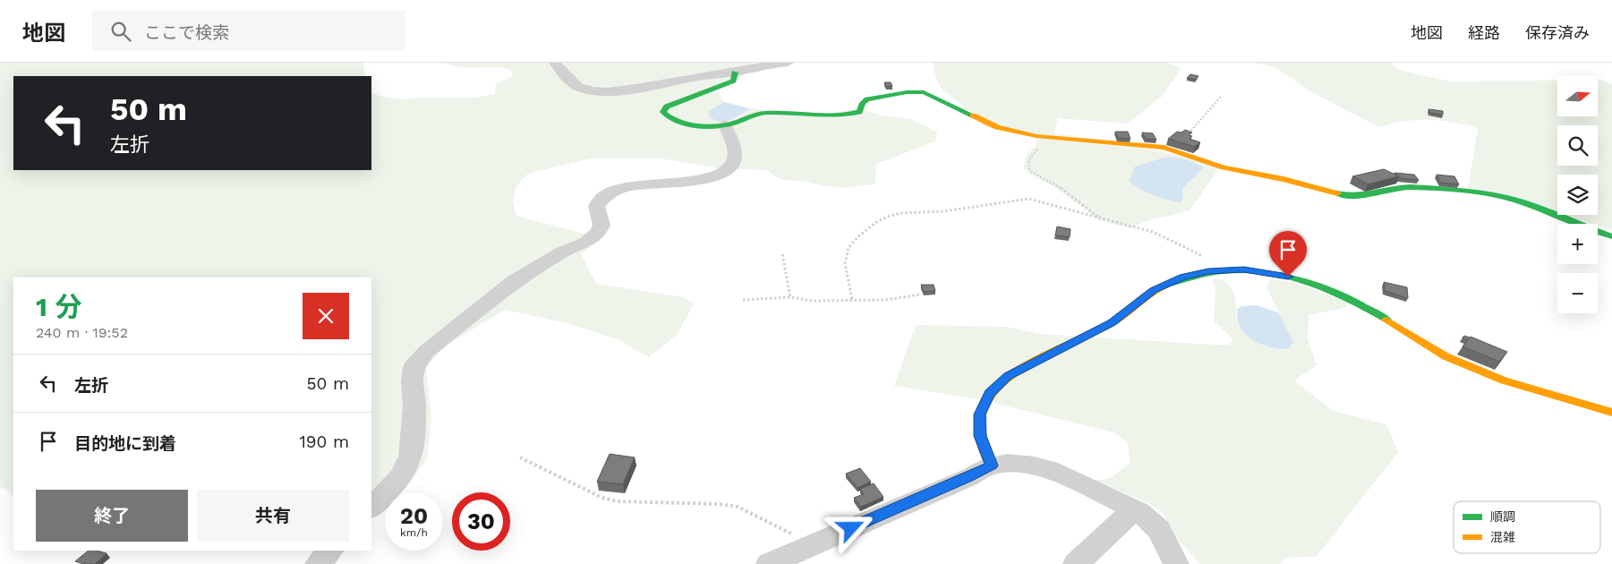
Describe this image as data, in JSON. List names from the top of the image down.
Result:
{
  "legend": ["順調", "混雑"],
  "north": "right",
  "page": {
    "header": "地図",
    "search": "ここで検索",
    "nav": ["地図", "経路", "保存済み"],
    "map_buttons": ["+", "−"],
    "turn": ["50 m", "左折"],
    "heading": ["1 分", "240 m · 19:52"],
    "list": [
      {
        "name": "左折",
        "value": "50 m"
      },
      {
        "name": "目的地に到着",
        "value": "190 m"
      }
    ],
    "buttons": ["終了", "共有"],
    "speed": "20 km/h",
    "limit": "30"
  }
}
